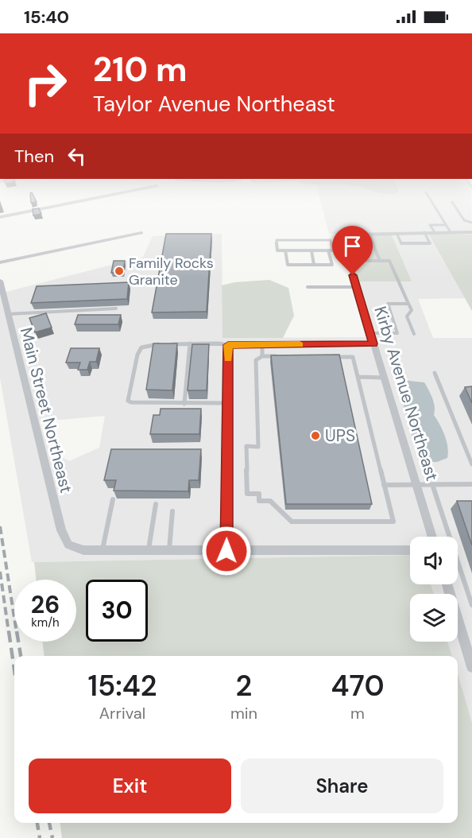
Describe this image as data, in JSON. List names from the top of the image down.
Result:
{
  "streets": {
    "street": ["Kirby Avenue Northeast", "Main Street Northeast"]
  },
  "places": ["Family Rocks Granite", "UPS"],
  "page": {
    "status": "15:40",
    "turn": ["210 m", "Taylor Avenue Northeast"],
    "then": "Then",
    "speed": "26 km/h",
    "limit": "30",
    "eta": [
      "15:42",
      "Arrival",
      "2",
      "min",
      "470",
      "m"
    ],
    "buttons": ["Exit", "Share"]
  }
}
